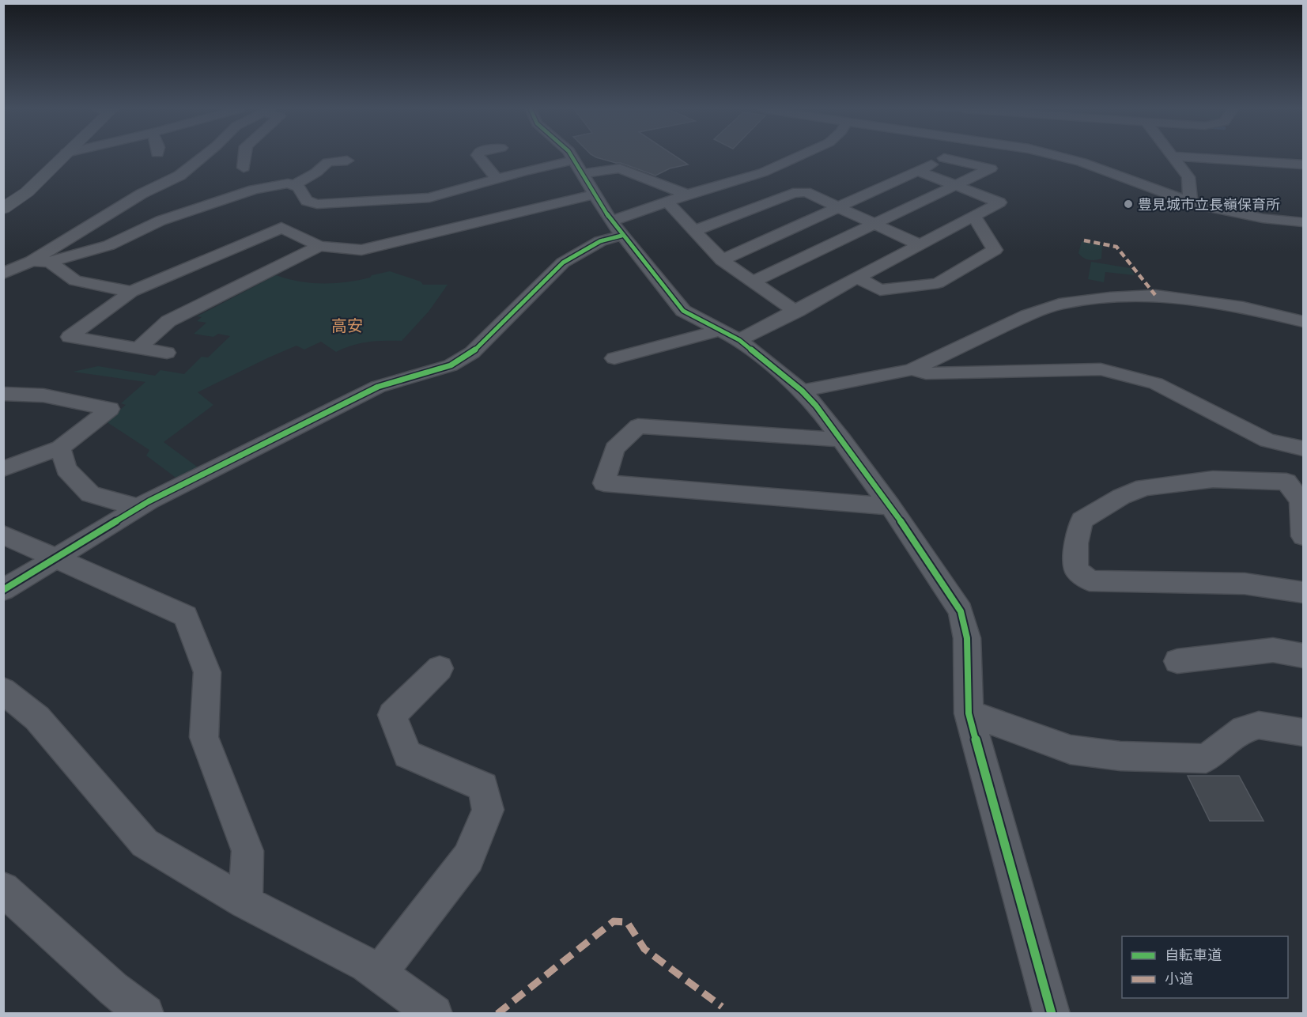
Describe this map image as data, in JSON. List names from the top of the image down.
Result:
{
  "districts": ["高安"],
  "places": ["豊見城市立長嶺保育所"],
  "legend": ["自転車道", "小道"]
}
